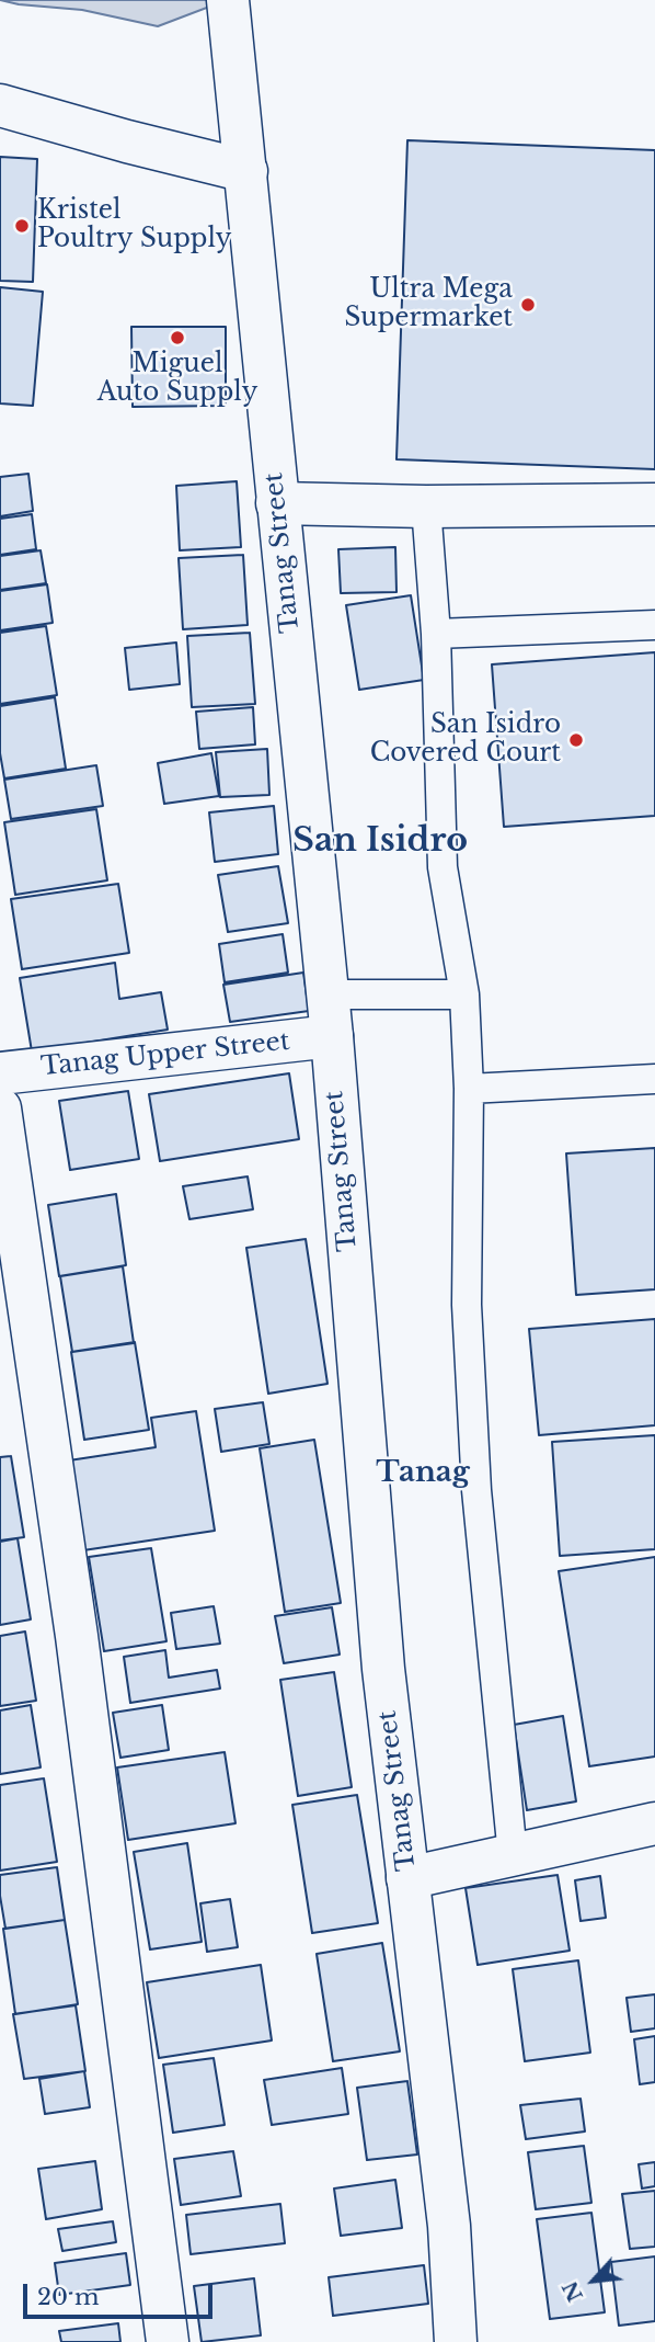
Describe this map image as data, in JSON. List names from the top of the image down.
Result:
{
  "streets": {
    "street": ["Tanag Street", "Tanag Upper Street"]
  },
  "crossings": [
    ["Tanag Street", "Tanag Upper Street"]
  ],
  "districts": ["San Isidro", "Tanag"],
  "places": [
    "Kristel Poultry Supply",
    "Ultra Mega Supermarket",
    "Miguel Auto Supply",
    "San Isidro Covered Court"
  ],
  "scale_bar": "20 m",
  "north": "bottom left"
}
